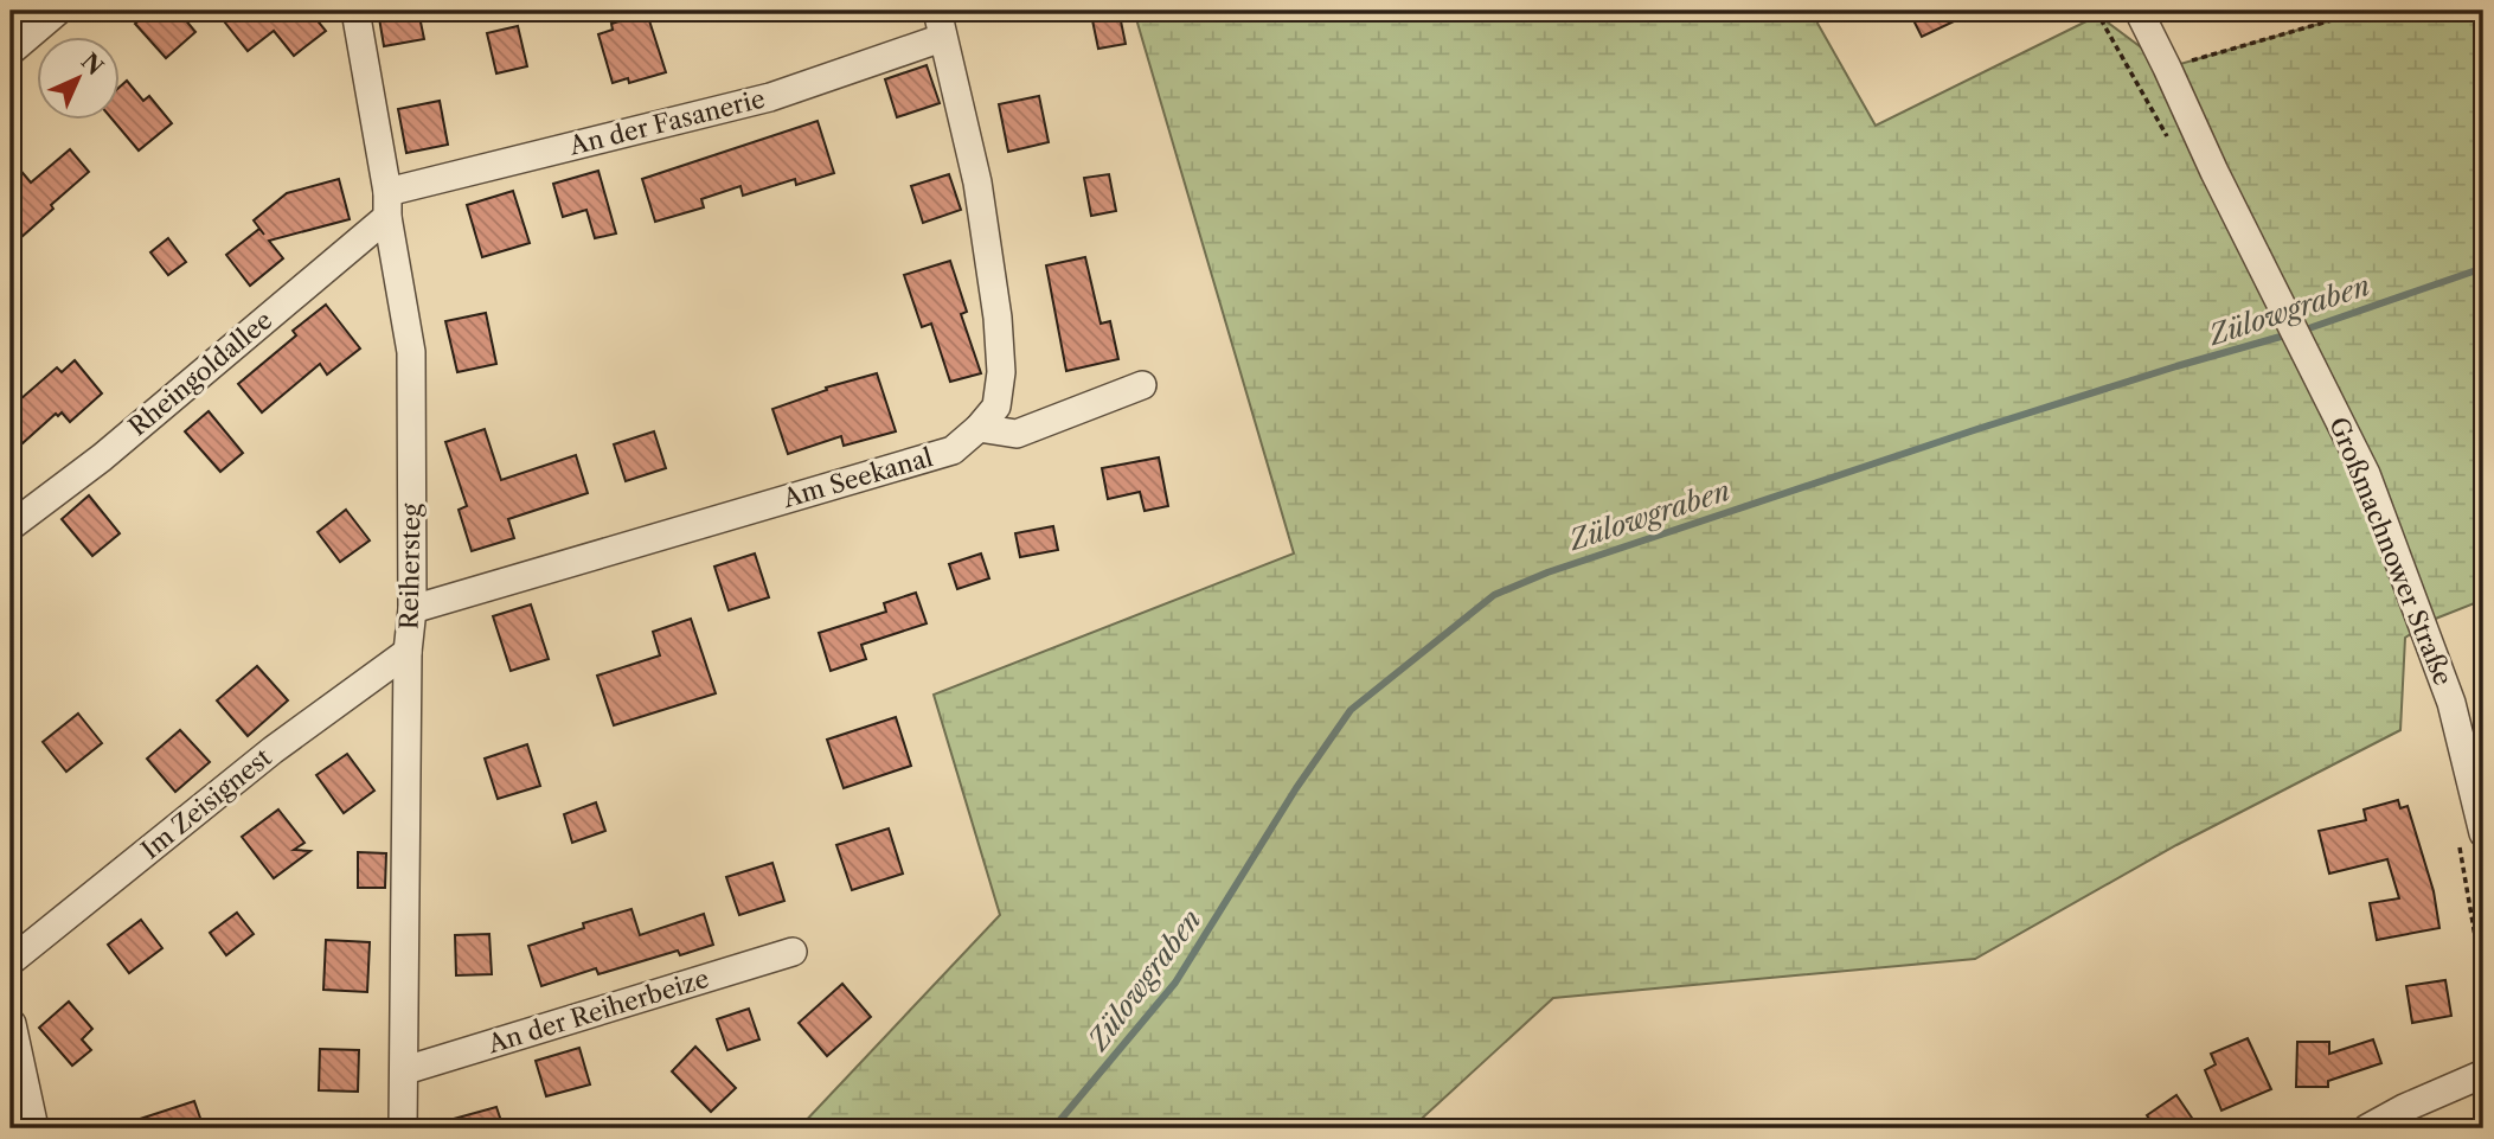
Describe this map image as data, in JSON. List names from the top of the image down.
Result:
{
  "streets": {
    "street": [
      "An der Fasanerie",
      "Rheingoldallee",
      "Am Seekanal",
      "Großmachnower Straße",
      "Reihersteg",
      "Im Zeisignest",
      "An der Reiherbeize"
    ]
  },
  "crossings": [
    ["An der Fasanerie", "Rheingoldallee"],
    ["An der Fasanerie", "Am Seekanal"],
    ["An der Fasanerie", "Reihersteg"],
    ["Rheingoldallee", "Reihersteg"],
    ["Am Seekanal", "Reihersteg"],
    ["Reihersteg", "Im Zeisignest"],
    ["Reihersteg", "An der Reiherbeize"]
  ],
  "water": ["Zülowgraben"],
  "north": "top right"
}
